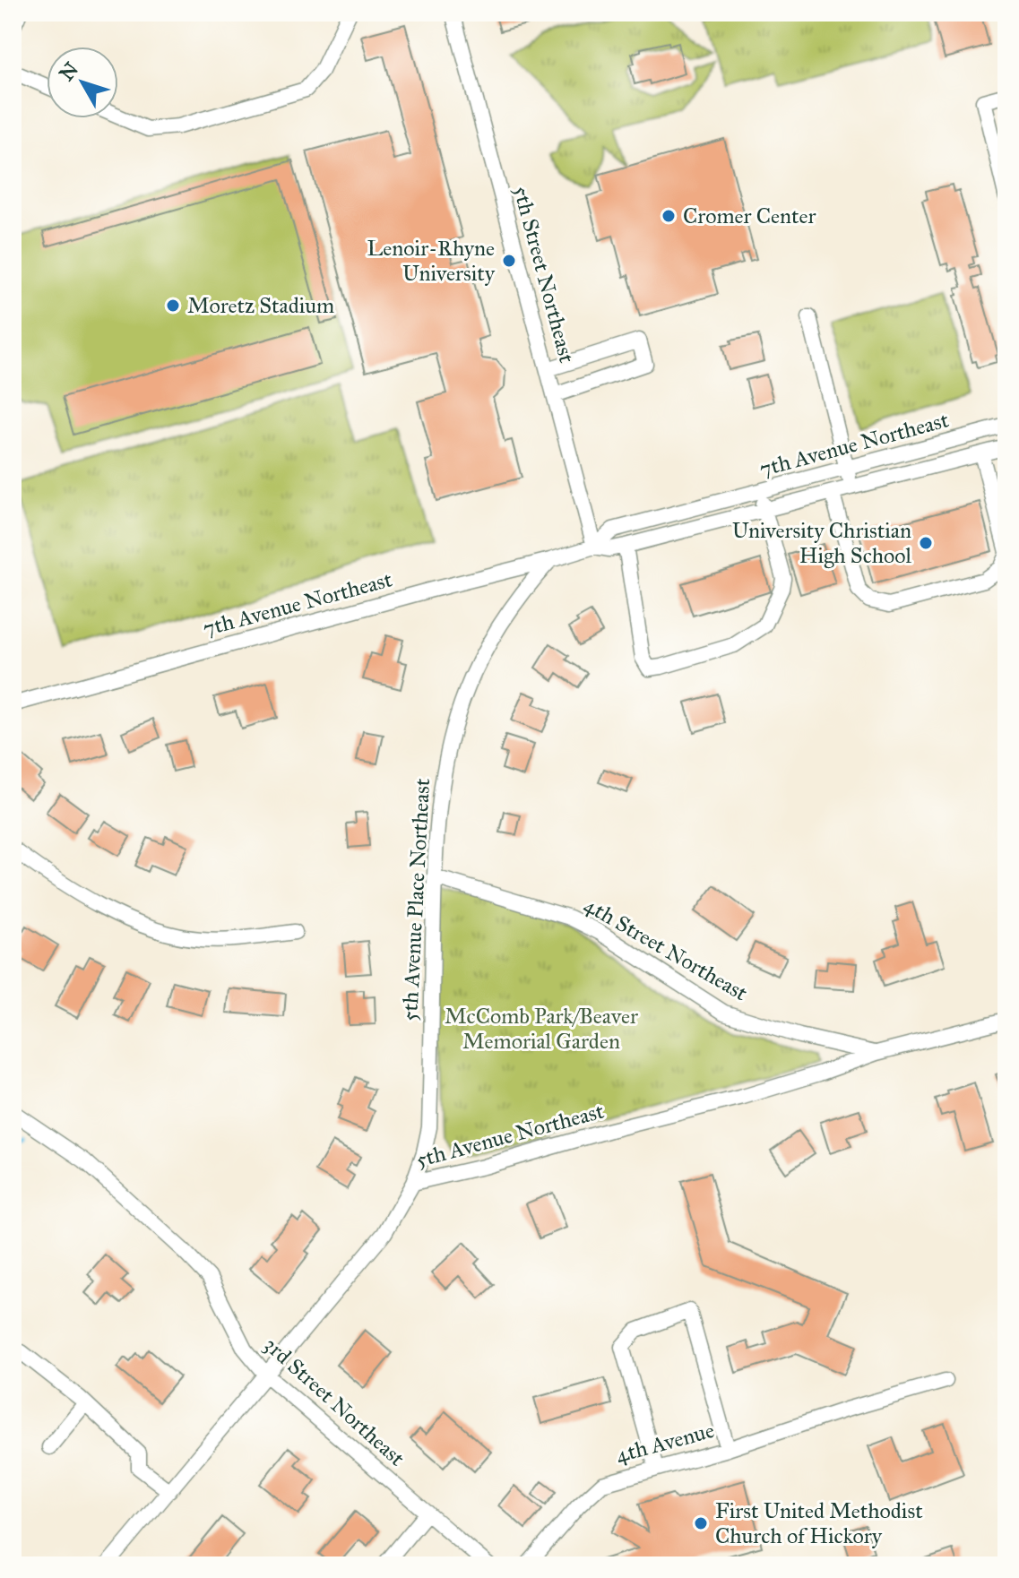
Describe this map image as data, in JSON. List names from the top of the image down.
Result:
{
  "streets": {
    "street": [
      "5th Street Northeast",
      "7th Avenue Northeast",
      "5th Avenue Place Northeast",
      "4th Street Northeast",
      "5th Avenue Northeast",
      "3rd Street Northeast",
      "4th Avenue"
    ]
  },
  "crossings": [
    ["5th Street Northeast", "7th Avenue Northeast"],
    ["7th Avenue Northeast", "5th Avenue Place Northeast"],
    ["5th Avenue Place Northeast", "4th Street Northeast"],
    ["5th Avenue Place Northeast", "5th Avenue Northeast"],
    ["4th Street Northeast", "5th Avenue Northeast"],
    ["5th Avenue Northeast", "3rd Street Northeast"]
  ],
  "parks": ["McComb Park/Beaver Memorial Garden"],
  "places": [
    "Cromer Center",
    "Lenoir-Rhyne University",
    "Moretz Stadium",
    "University Christian High School",
    "First United Methodist Church of Hickory"
  ],
  "north": "top left"
}
